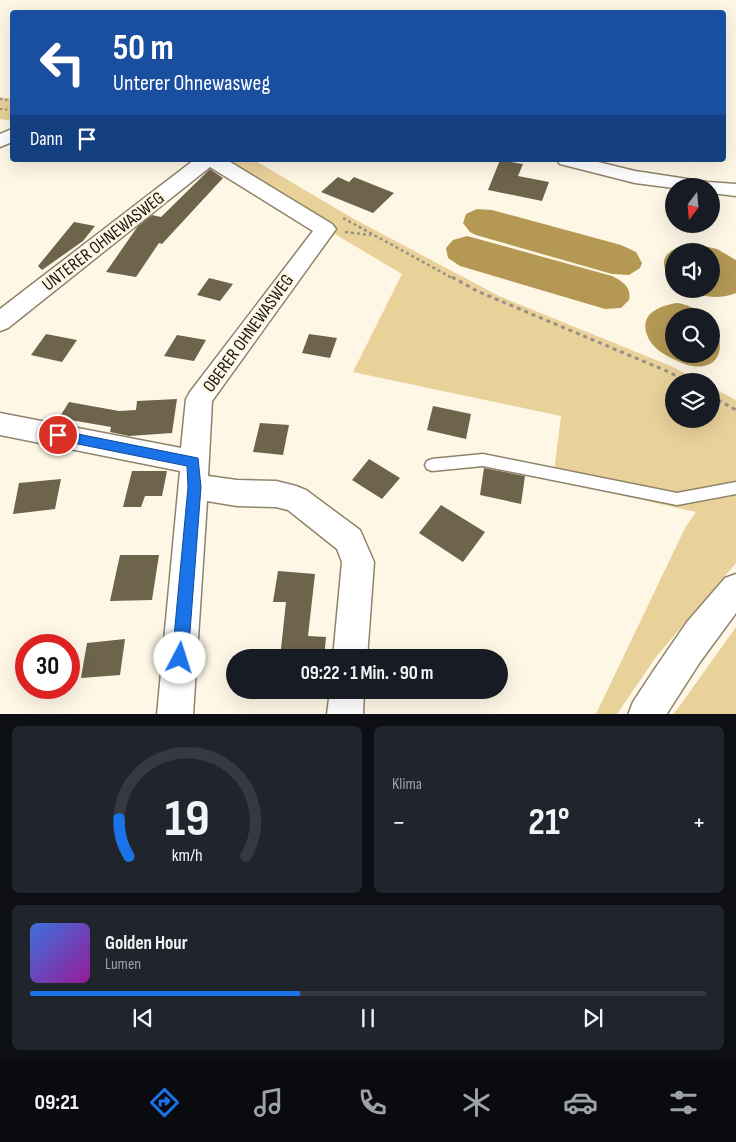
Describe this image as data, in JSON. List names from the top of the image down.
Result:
{
  "streets": {
    "street": ["UNTERER OHNEWASWEG", "OBERER OHNEWASWEG"]
  },
  "north": "bottom",
  "page": {
    "turn": ["50 m", "Unterer Ohnewasweg"],
    "then": "Dann",
    "limit": "30",
    "trip": "09:22 · 1 Min. · 90 m",
    "tile": "Klima",
    "heat": ["−", "21°", "+"],
    "song": ["Golden Hour", "Lumen"],
    "tabs": "09:21",
    "gauge": ["19", "km/h"]
  }
}
